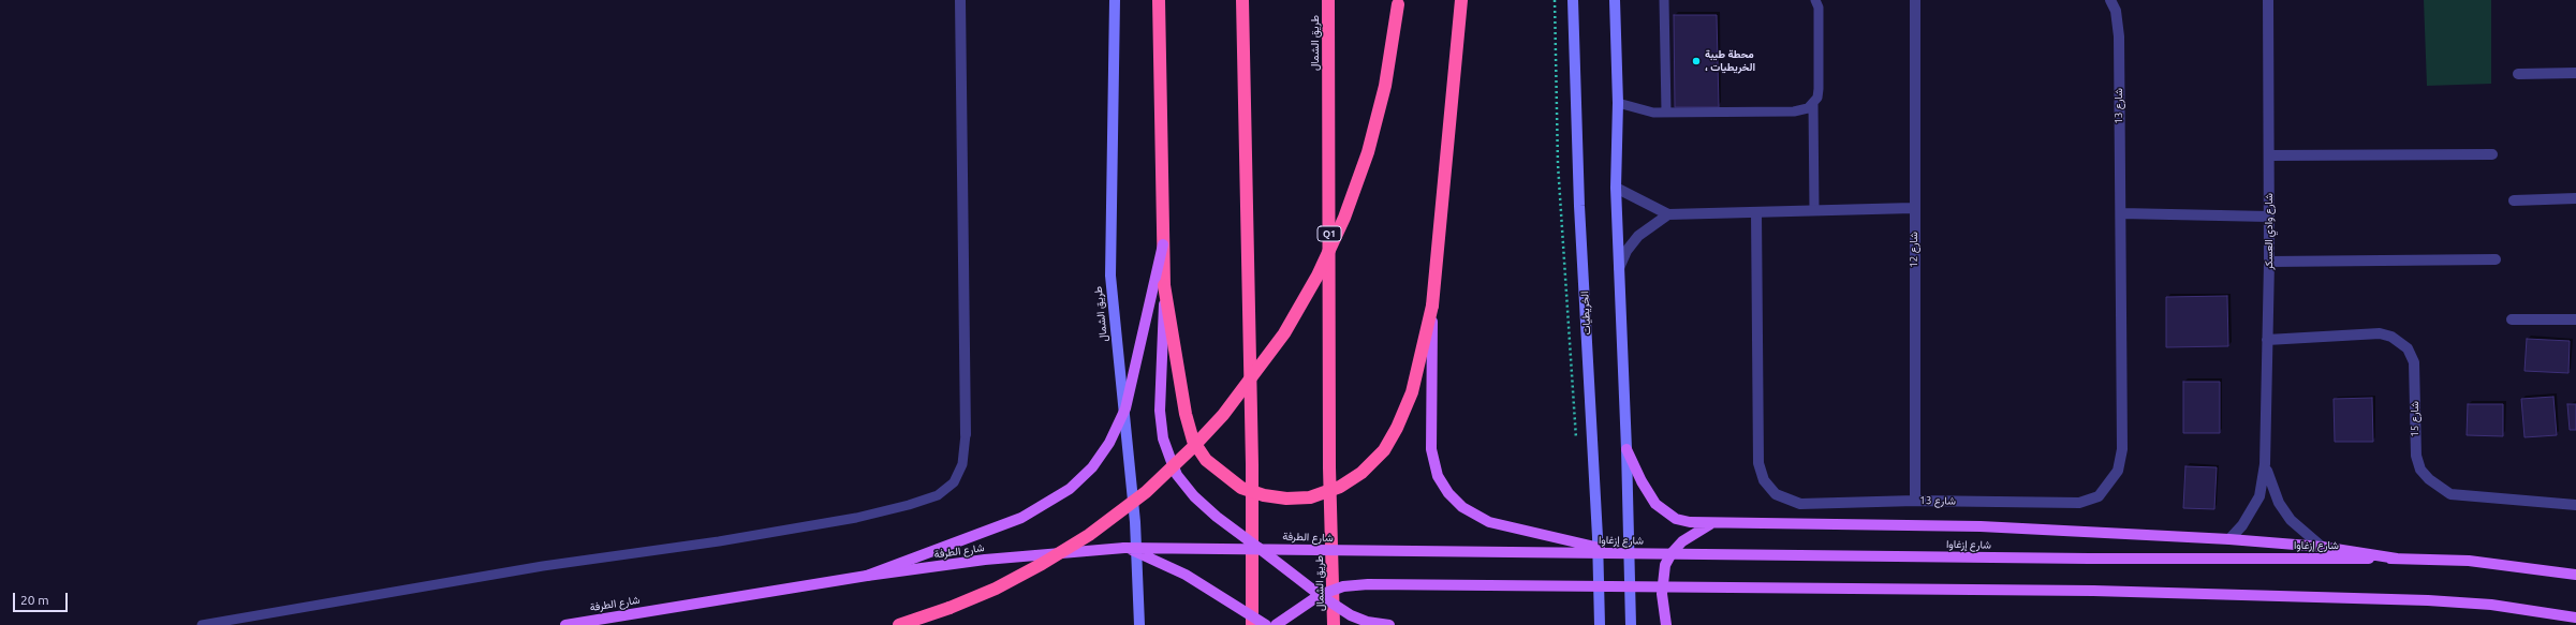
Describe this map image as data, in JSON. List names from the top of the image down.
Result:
{
  "streets": {
    "highway": ["طريق الشمال", "Q1"],
    "main road": ["الخريطيات", "شارع الطرفة", "شارع إزغاوا"],
    "street": [
      "شارع 13",
      "شارع وادي العسكر",
      "شارع 12",
      "شارع 15"
    ]
  },
  "crossings": [
    ["شارع 13", "شارع 12"],
    ["شارع وادي العسكر", "شارع 15"],
    ["شارع الطرفة", "شارع إزغاوا"]
  ],
  "places": ["محطة طيبة ، الخريطيات"],
  "scale_bar": "20 m"
}
